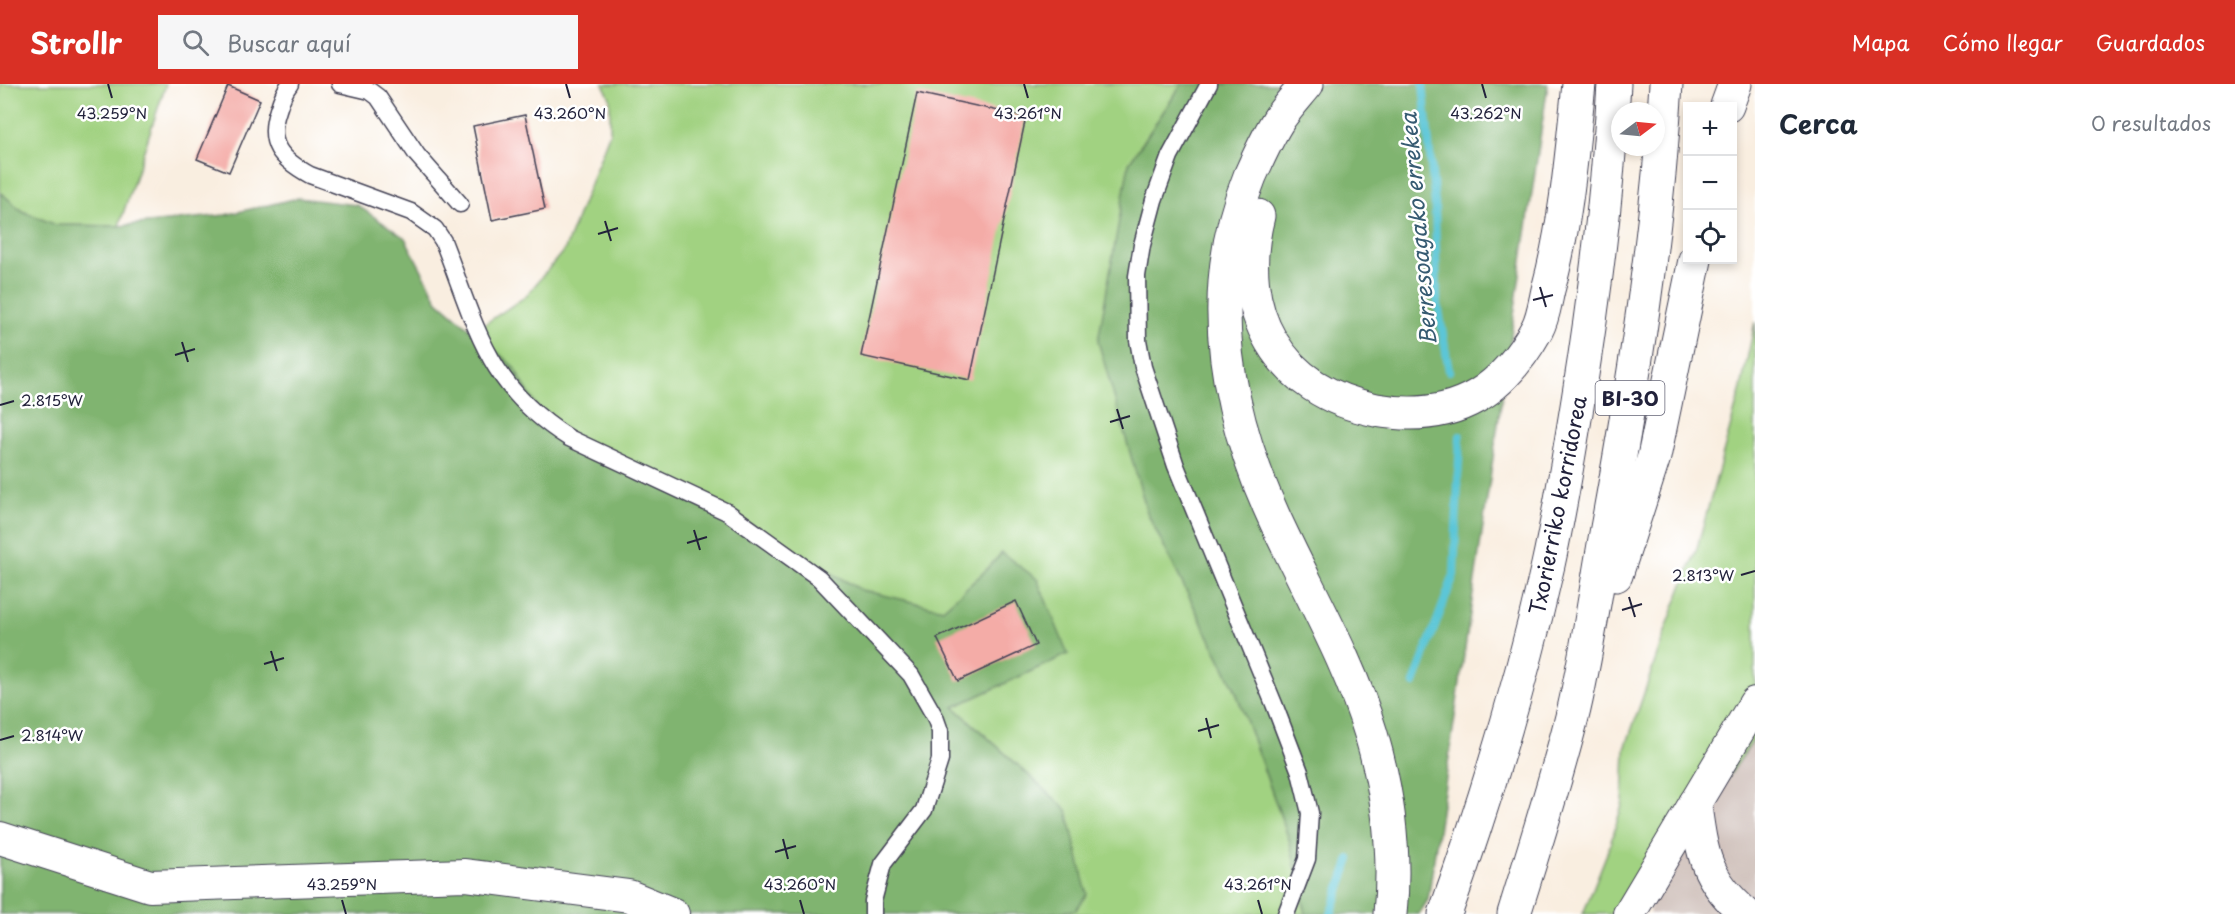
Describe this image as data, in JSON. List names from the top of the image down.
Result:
{
  "streets": {
    "highway": ["BI-30", "Txorierriko korridorea"]
  },
  "water": ["Berresoagako errekea"],
  "north": "right",
  "page": {
    "header": "Strollr",
    "search": "Buscar aquí",
    "nav": ["Mapa", "Cómo llegar", "Guardados"],
    "heading": ["Cerca", "0 resultados"],
    "map_buttons": ["+", "−"]
  },
  "coordinates": [
    "43.259°N",
    "43.260°N",
    "43.261°N",
    "43.262°N",
    "2.815°W",
    "2.813°W",
    "2.814°W"
  ]
}
